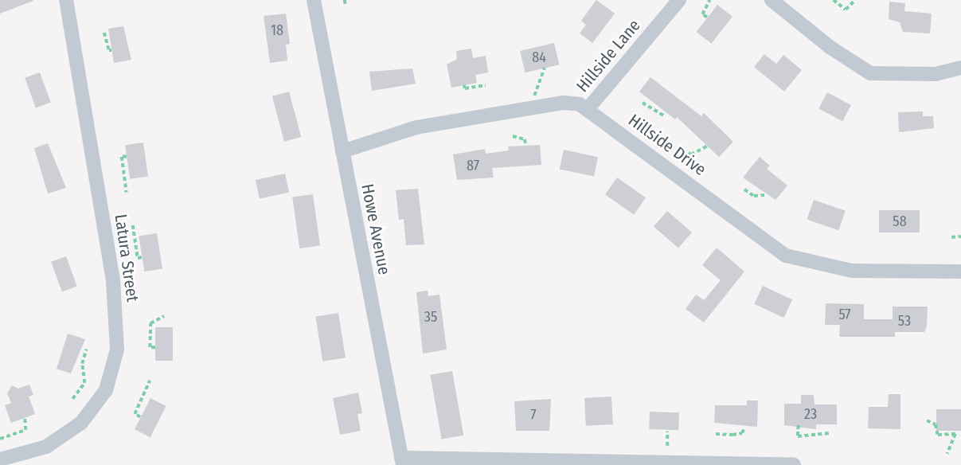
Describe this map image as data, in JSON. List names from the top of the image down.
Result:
{
  "streets": {
    "street": [
      "Hillside Lane",
      "Hillside Drive",
      "Howe Avenue",
      "Latura Street"
    ]
  },
  "crossings": [
    ["Hillside Lane", "Hillside Drive"],
    ["Hillside Drive", "Howe Avenue"]
  ],
  "house_numbers": [
    "18",
    "84",
    "87",
    "58",
    "57",
    "35",
    "53",
    "23",
    "7"
  ]
}
